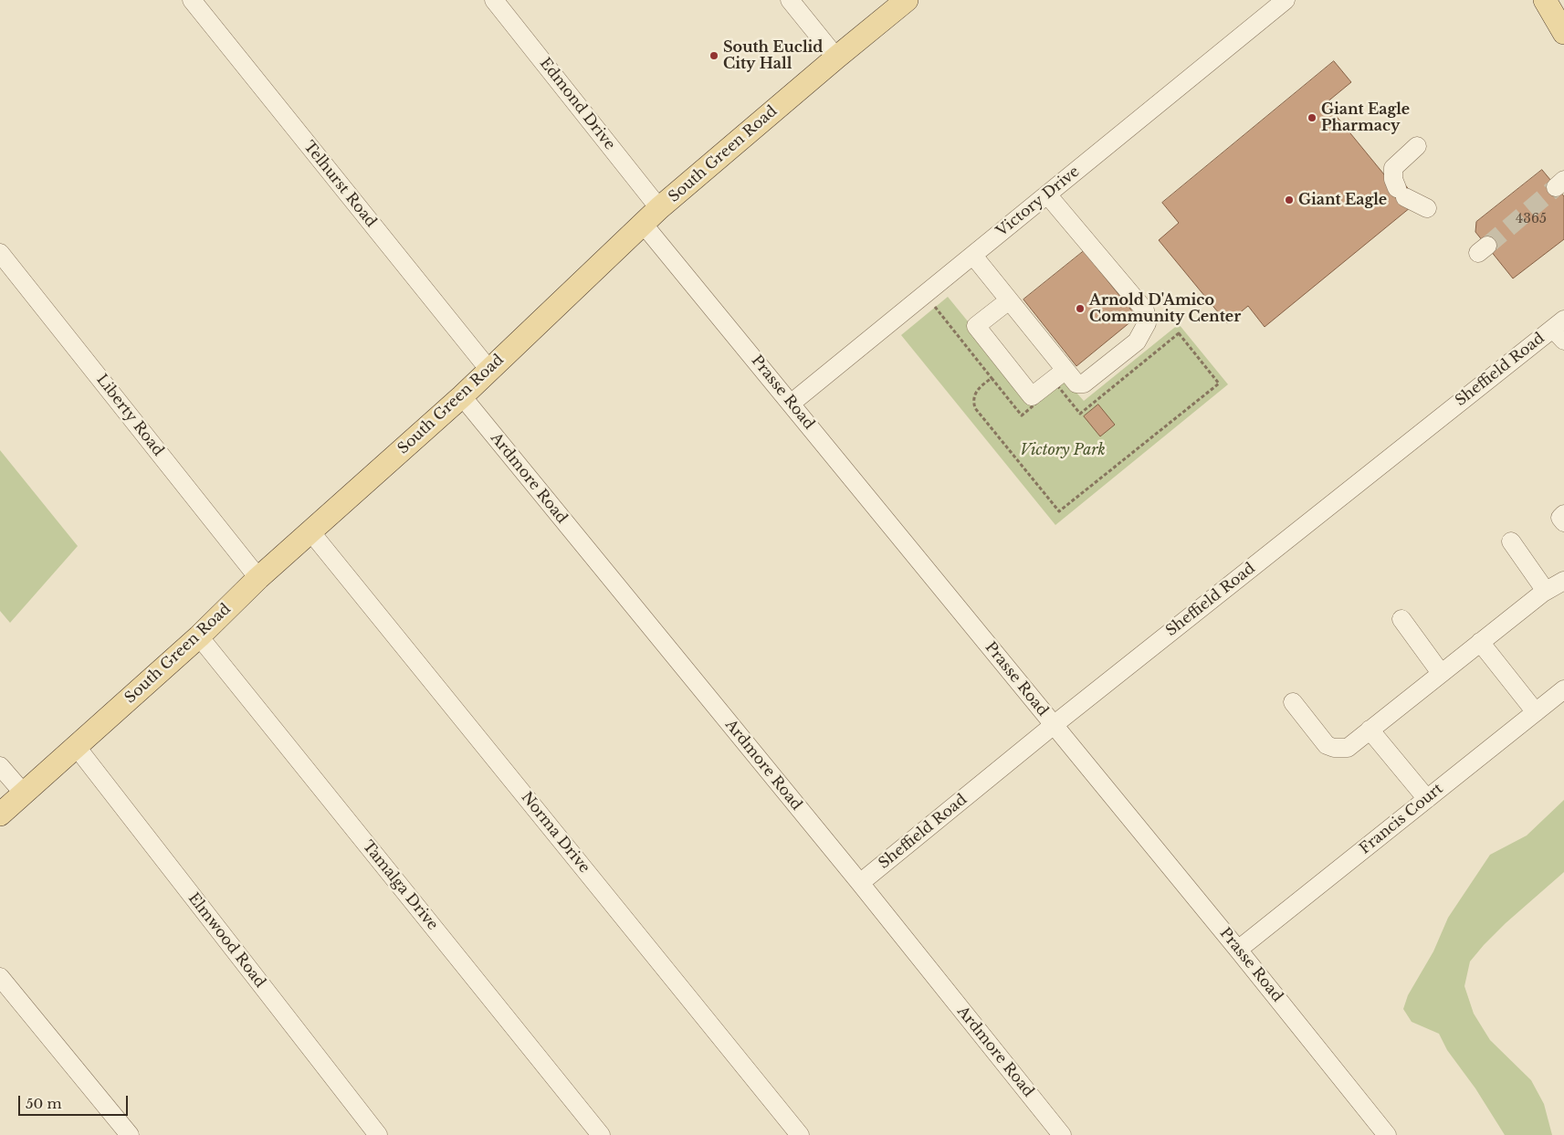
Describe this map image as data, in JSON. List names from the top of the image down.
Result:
{
  "streets": {
    "main road": ["South Green Road"],
    "street": [
      "Edmond Drive",
      "Telhurst Road",
      "Victory Drive",
      "Sheffield Road",
      "Prasse Road",
      "Liberty Road",
      "Ardmore Road",
      "Francis Court",
      "Norma Drive",
      "Tamalga Drive",
      "Elmwood Road"
    ]
  },
  "crossings": [
    ["Edmond Drive", "South Green Road"],
    ["South Green Road", "Telhurst Road"],
    ["South Green Road", "Prasse Road"],
    ["South Green Road", "Liberty Road"],
    ["South Green Road", "Ardmore Road"],
    ["South Green Road", "Norma Drive"],
    ["South Green Road", "Tamalga Drive"],
    ["South Green Road", "Elmwood Road"],
    ["Victory Drive", "Prasse Road"],
    ["Sheffield Road", "Prasse Road"],
    ["Sheffield Road", "Ardmore Road"],
    ["Prasse Road", "Francis Court"]
  ],
  "parks": ["Victory Park"],
  "places": [
    "South Euclid City Hall",
    "Giant Eagle Pharmacy",
    "Giant Eagle",
    "Arnold D'Amico Community Center"
  ],
  "house_numbers": ["4365"],
  "scale_bar": "50 m"
}
